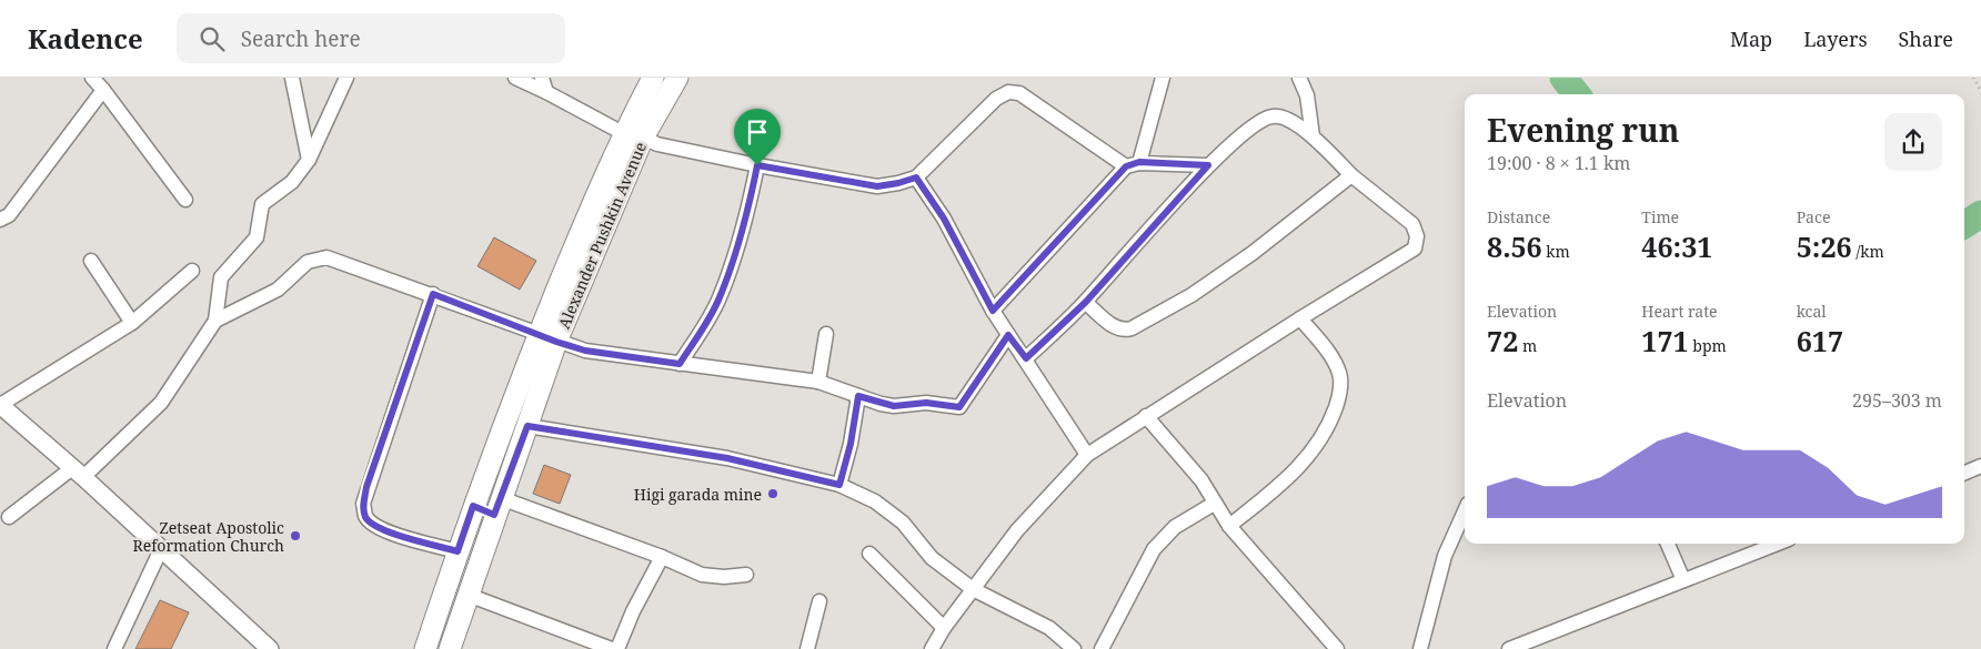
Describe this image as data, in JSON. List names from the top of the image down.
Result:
{
  "streets": {
    "main road": ["Alexander Pushkin Avenue"]
  },
  "places": ["Higi garada mine", "Zetseat Apostolic Reformation Church"],
  "page": {
    "header": "Kadence",
    "search": "Search here",
    "nav": ["Map", "Layers", "Share"],
    "heading": ["Evening run", "19:00 · 8 × 1.1 km"],
    "stats": [
      ["Distance", "8.56 km"],
      ["Time", "46:31"],
      ["Pace", "5:26 /km"],
      ["Elevation", "72 m"],
      ["Heart rate", "171 bpm"],
      ["kcal", "617"]
    ],
    "chart": ["Elevation", "295–303 m"]
  }
}
